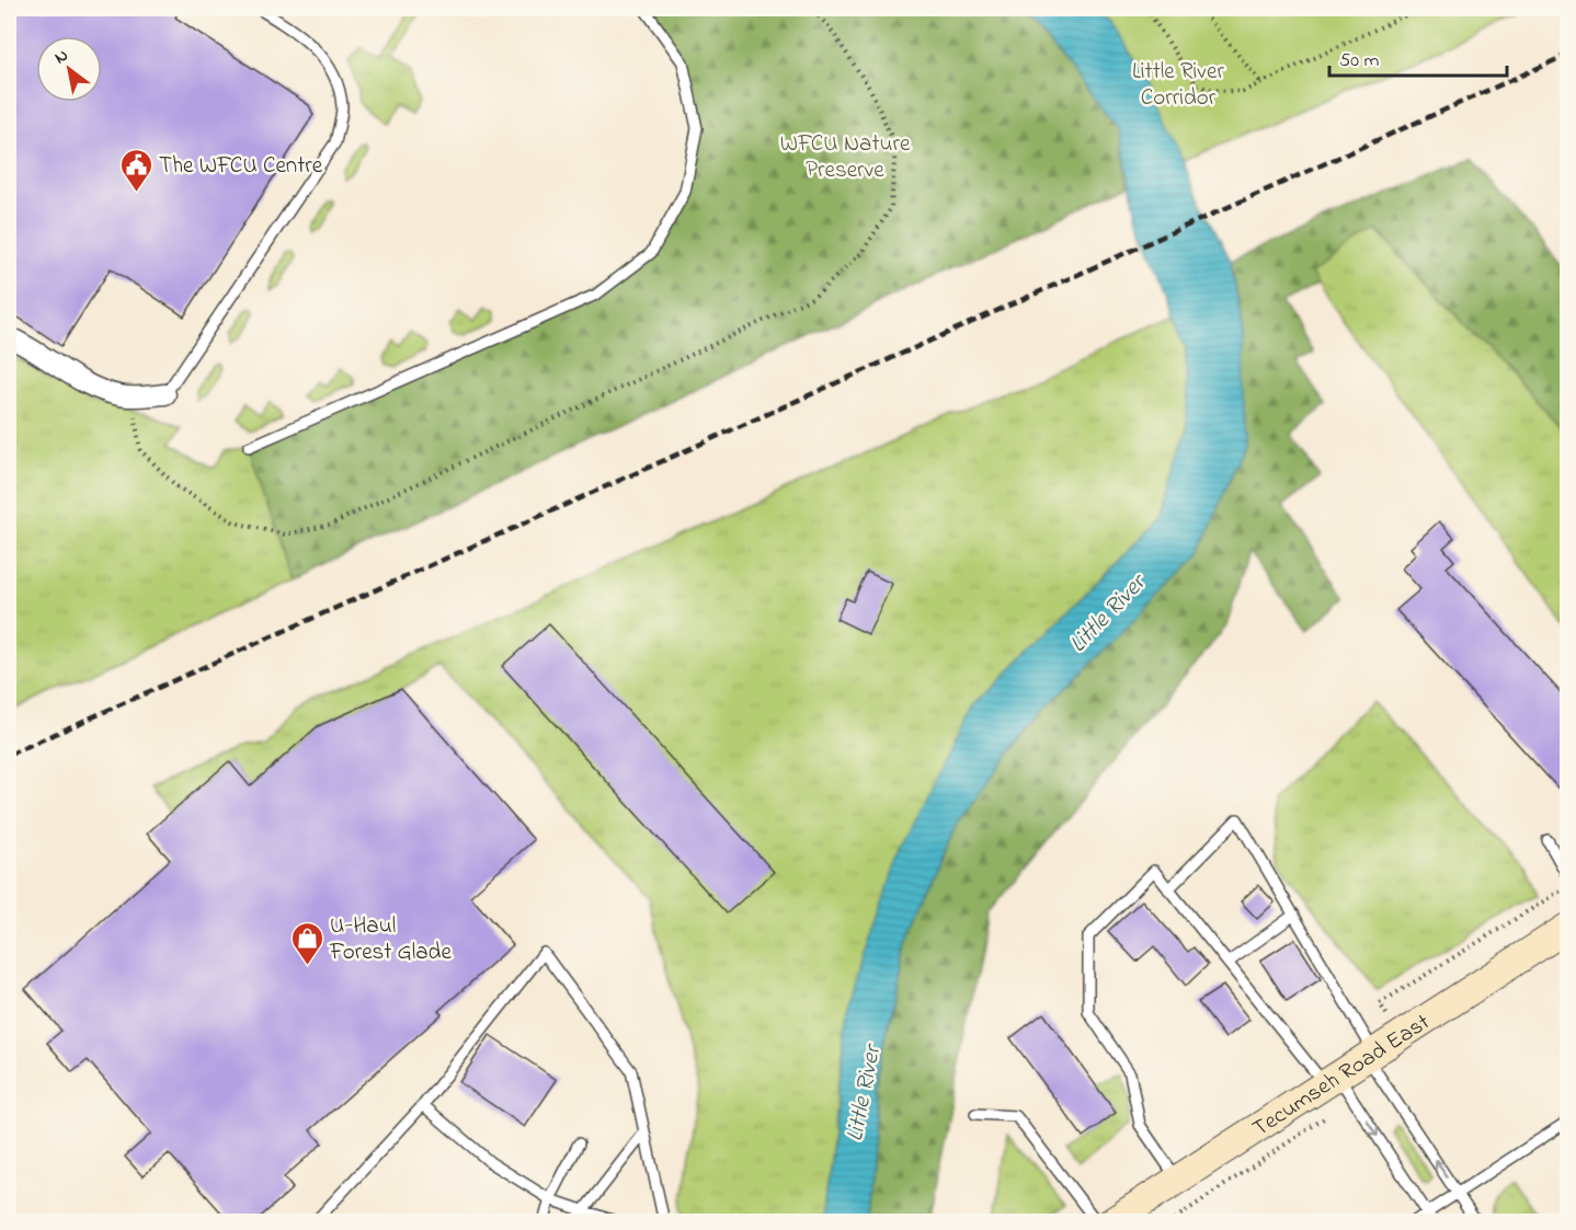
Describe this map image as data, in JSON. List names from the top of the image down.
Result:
{
  "streets": {
    "main road": ["Tecumseh Road East"]
  },
  "water": ["Little River"],
  "parks": ["Little River Corridor", "WFCU Nature Preserve"],
  "places": {
    "public building": ["The WFCU Centre"],
    "shop": ["U-Haul Forest Glade"]
  },
  "scale_bar": "50 m",
  "north": "top left"
}
